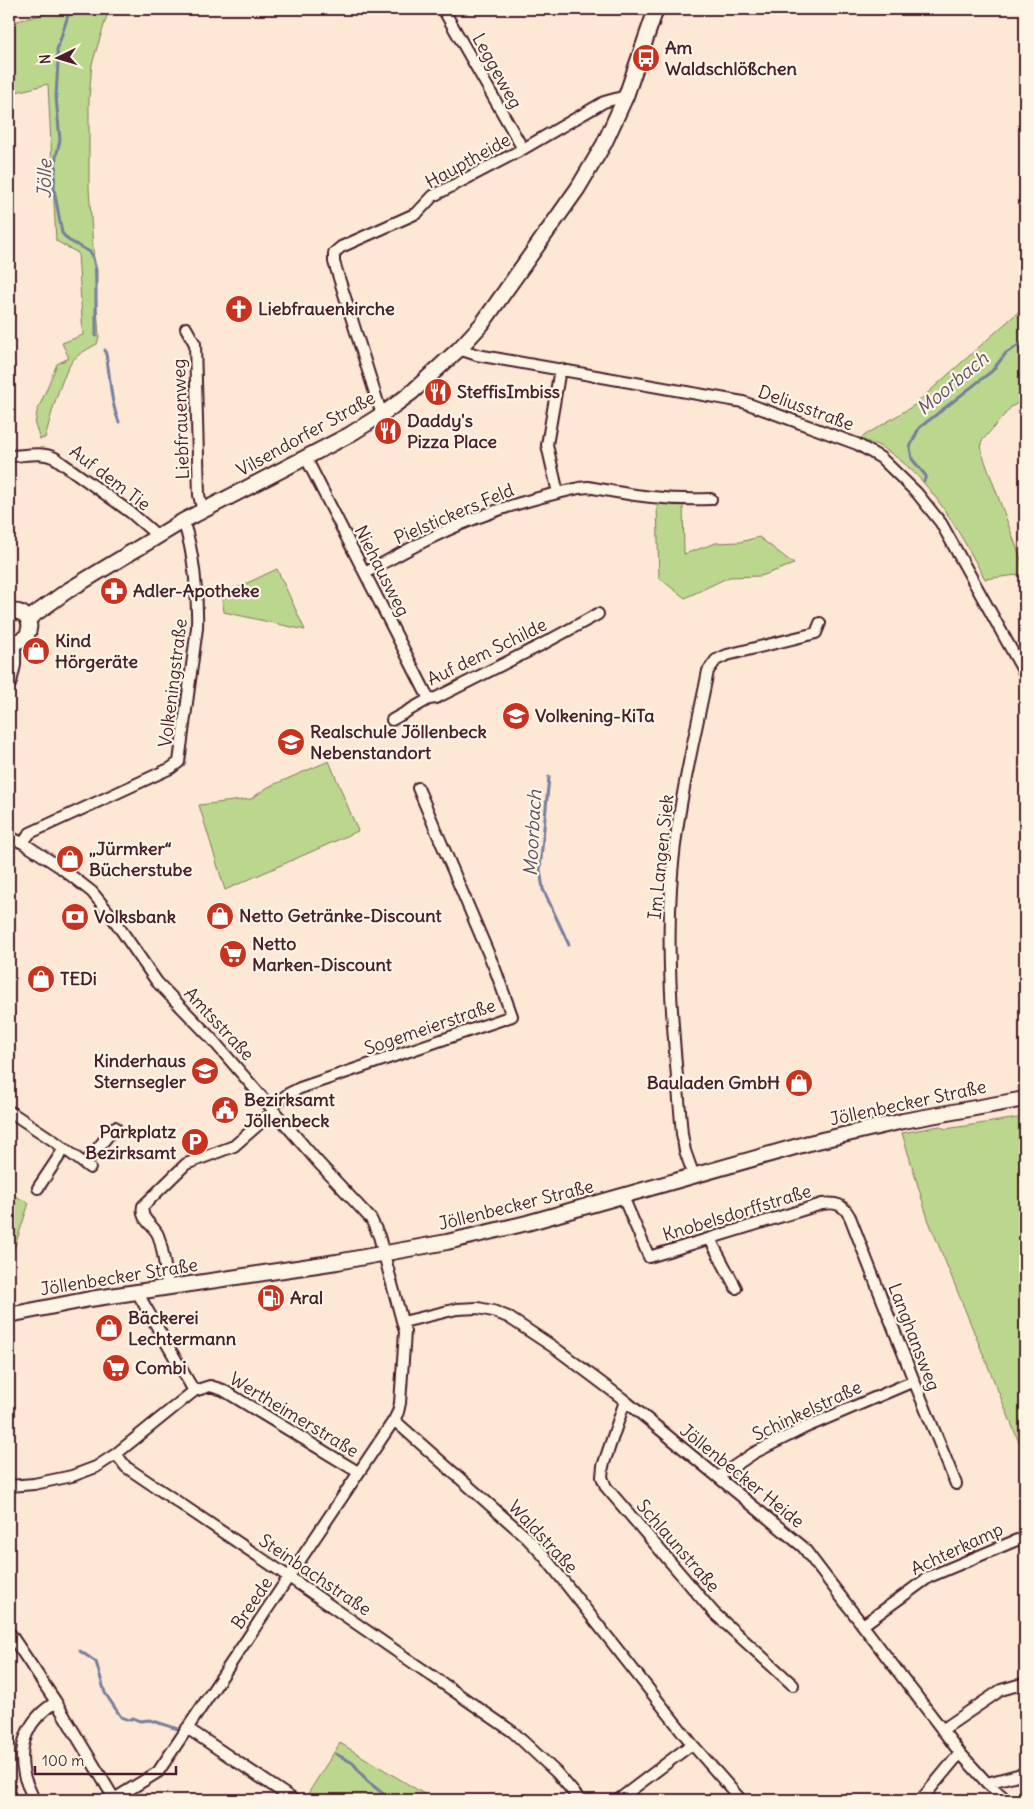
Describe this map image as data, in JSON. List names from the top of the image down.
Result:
{
  "streets": {
    "main road": ["Vilsendorfer Straße", "Jöllenbecker Straße"],
    "street": [
      "Leggeweg",
      "Hauptheide",
      "Deliusstraße",
      "Liebfrauenweg",
      "Auf dem Tie",
      "Pielstickers Feld",
      "Niehausweg",
      "Auf dem Schilde",
      "Volkeningstraße",
      "Im Langen Siek",
      "Amtsstraße",
      "Sogemeierstraße",
      "Knobelsdorffstraße",
      "Langhansweg",
      "Schinkelstraße",
      "Wertheimerstraße",
      "Jöllenbecker Heide",
      "Waldstraße",
      "Schlaunstraße",
      "Achterkamp",
      "Steinbachstraße",
      "Breede"
    ]
  },
  "crossings": [
    ["Leggeweg", "Hauptheide"],
    ["Hauptheide", "Vilsendorfer Straße"],
    ["Deliusstraße", "Vilsendorfer Straße"],
    ["Liebfrauenweg", "Vilsendorfer Straße"],
    ["Vilsendorfer Straße", "Auf dem Tie"],
    ["Vilsendorfer Straße", "Niehausweg"],
    ["Vilsendorfer Straße", "Volkeningstraße"],
    ["Pielstickers Feld", "Niehausweg"],
    ["Niehausweg", "Auf dem Schilde"],
    ["Volkeningstraße", "Amtsstraße"],
    ["Im Langen Siek", "Jöllenbecker Straße"],
    ["Amtsstraße", "Sogemeierstraße"],
    ["Amtsstraße", "Jöllenbecker Straße"],
    ["Jöllenbecker Straße", "Knobelsdorffstraße"],
    ["Knobelsdorffstraße", "Langhansweg"],
    ["Langhansweg", "Schinkelstraße"],
    ["Schinkelstraße", "Jöllenbecker Heide"],
    ["Wertheimerstraße", "Breede"],
    ["Jöllenbecker Heide", "Schlaunstraße"],
    ["Jöllenbecker Heide", "Achterkamp"],
    ["Waldstraße", "Breede"],
    ["Steinbachstraße", "Breede"]
  ],
  "water": ["Jölle", "Moorbach"],
  "places": {
    "bus stop": ["Am Waldschlößchen"],
    "church": ["Liebfrauenkirche"],
    "restaurant": ["SteffisImbiss", "Daddy's Pizza Place"],
    "pharmacy": ["Adler-Apotheke"],
    "shop": [
      "Kind Hörgeräte",
      "„Jürmker“ Bücherstube",
      "Netto Getränke-Discount",
      "TEDi",
      "Bauladen GmbH",
      "Bäckerei Lechtermann"
    ],
    "school or university": ["Volkening-KiTa", "Realschule Jöllenbeck Nebenstandort", "Kinderhaus Sternsegler"],
    "bank": ["Volksbank"],
    "supermarket": ["Netto Marken-Discount", "Combi"],
    "public building": ["Bezirksamt Jöllenbeck"],
    "parking": ["Parkplatz Bezirksamt"],
    "fuel station": ["Aral"]
  },
  "scale_bar": "100 m",
  "north": "left"
}
